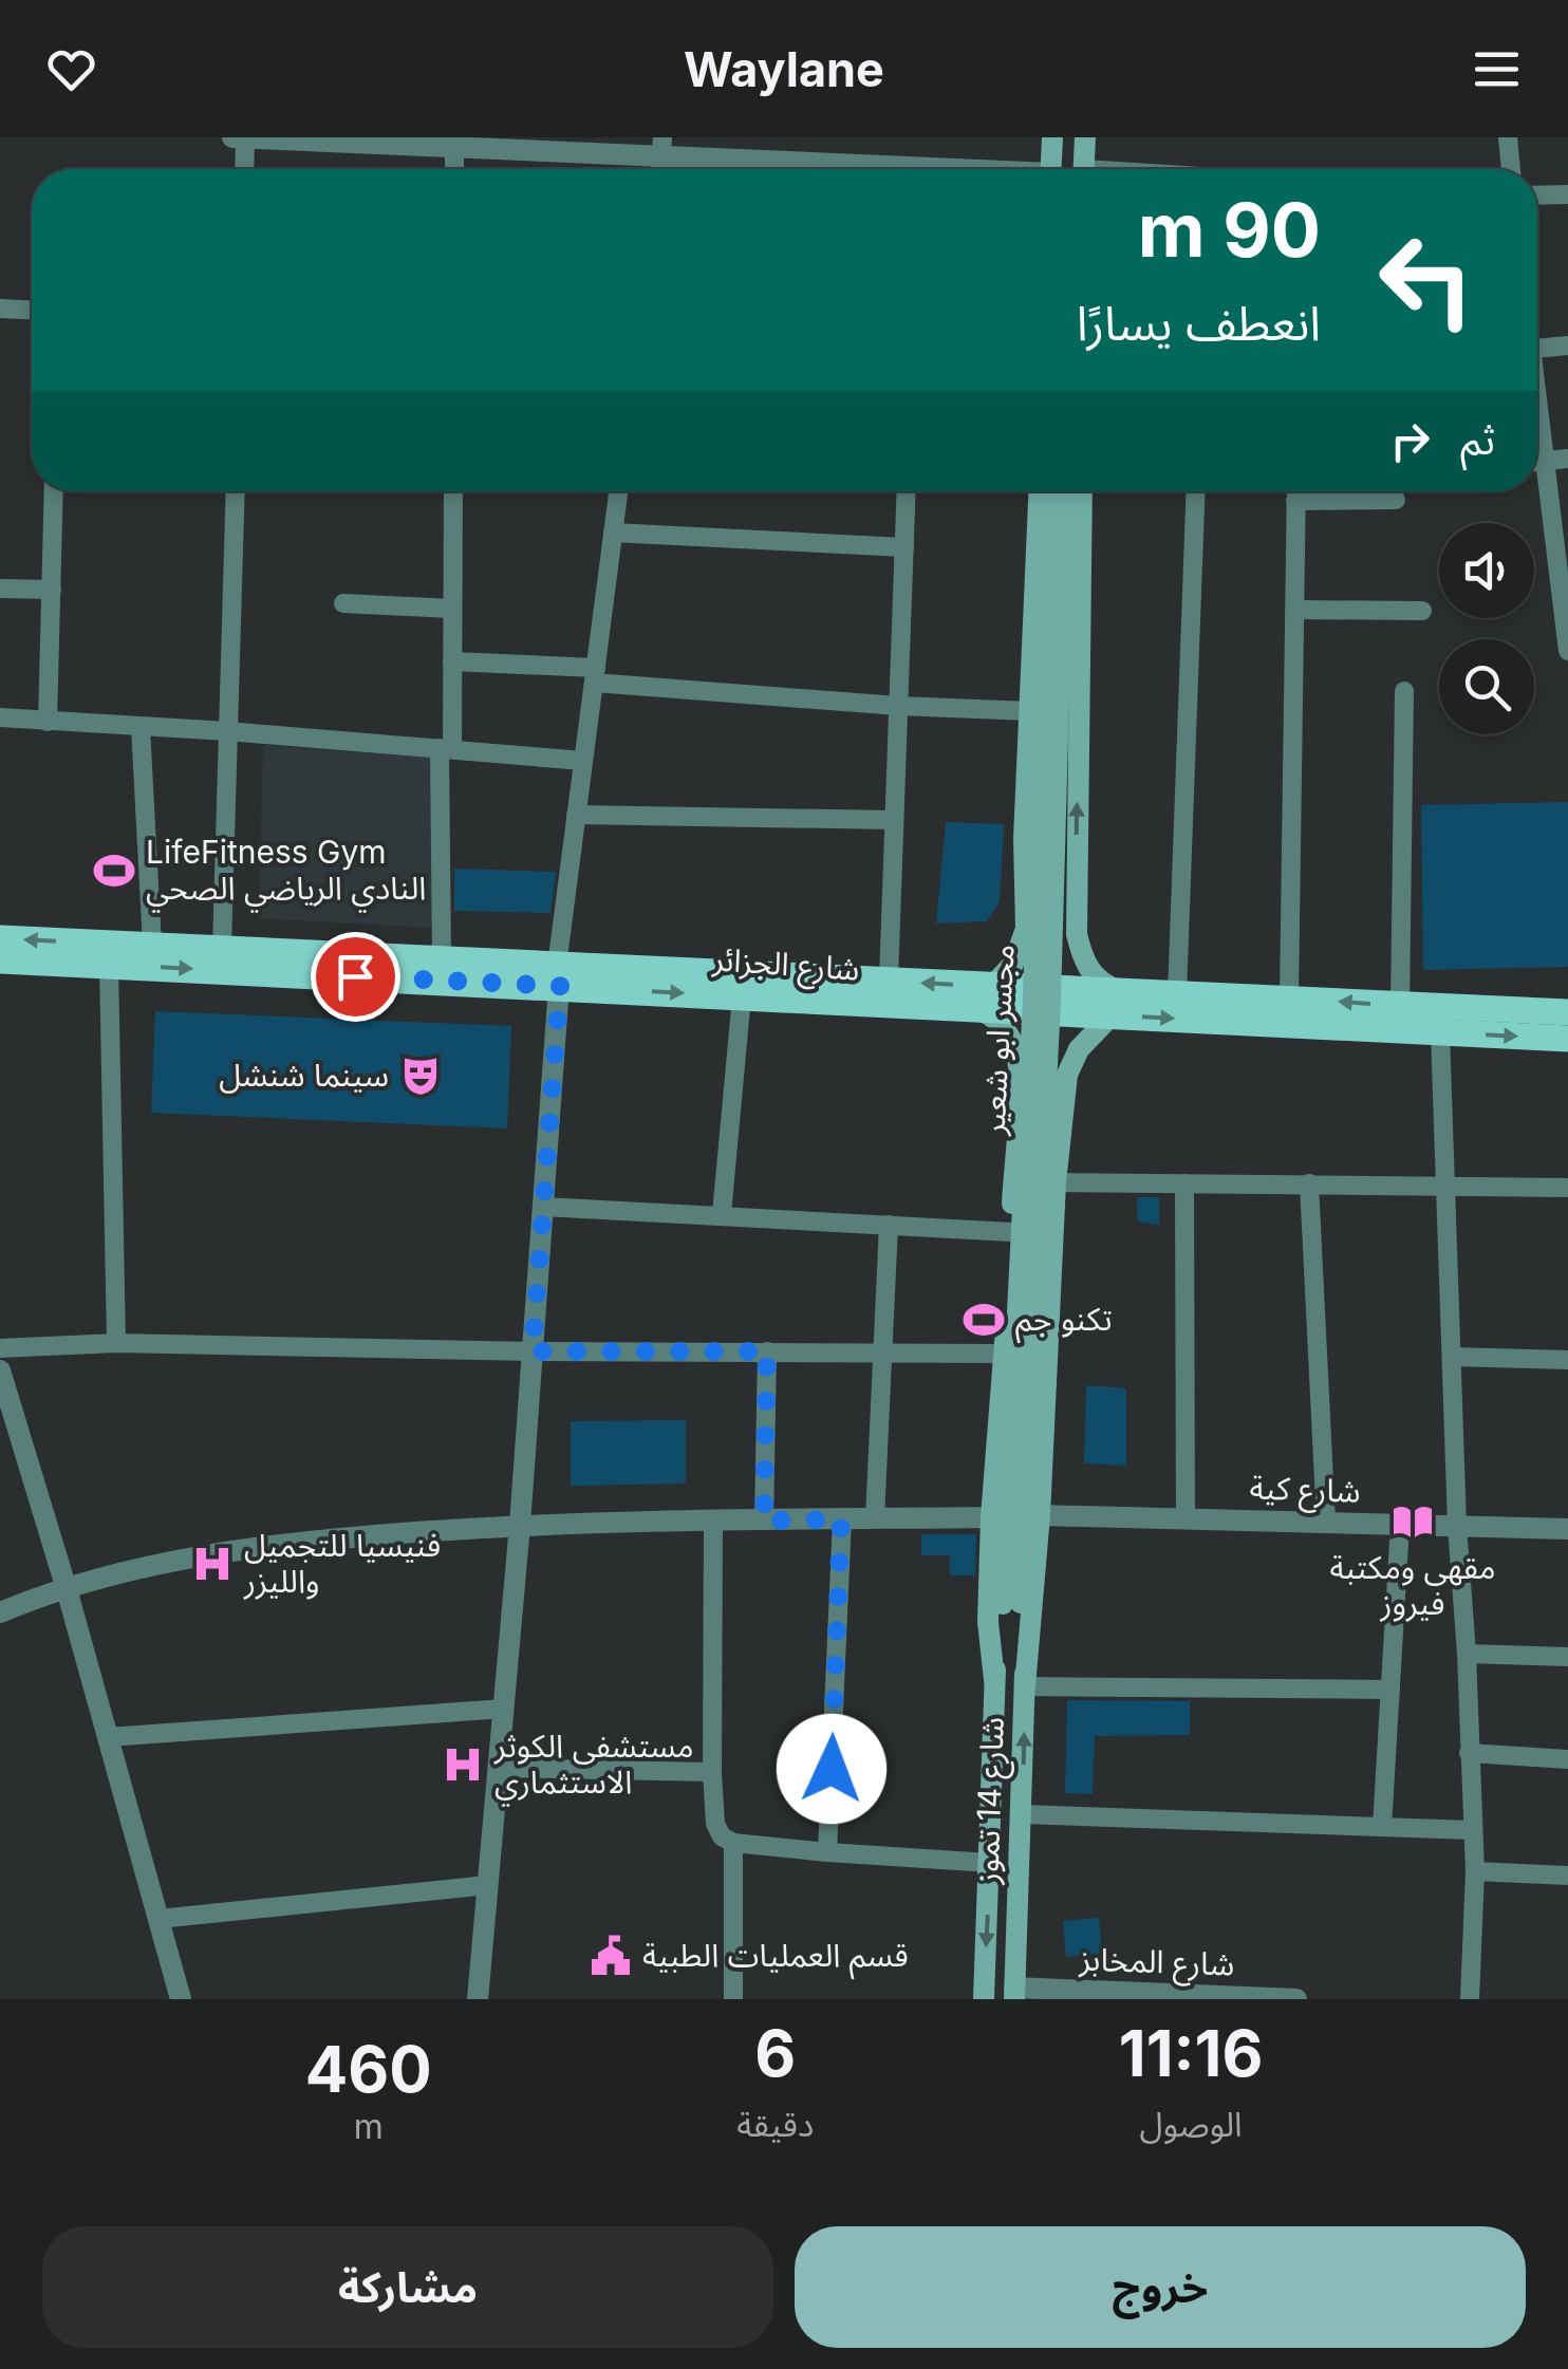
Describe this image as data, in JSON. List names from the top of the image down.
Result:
{
  "streets": {
    "main road": ["شارع الجزائر", "مجسر ابو شعير", "شارع 14 تموز"],
    "street": ["شارع كية", "شارع المخابز"]
  },
  "crossings": [
    ["مجسر ابو شعير", "شارع 14 تموز"],
    ["شارع 14 تموز", "شارع المخابز"]
  ],
  "places": {
    "sports": ["LifeFitness Gym النادي الرياضي الصحي", "تكنو جم"],
    "theatre": ["سينما شنشل"],
    "library": ["مقهى ومكتبة فيروز"],
    "hospital": ["فنيسيا للتجميل والليزر", "مستشفى الكوثر الاستثماري"],
    "public building": ["قسم العمليات الطبية"]
  },
  "page": {
    "header": "Waylane",
    "turn": ["90 m", "انعطف يسارًا"],
    "then": "ثم",
    "eta": [
      "11:16",
      "الوصول",
      "6",
      "دقيقة",
      "460",
      "m"
    ],
    "buttons": ["خروج", "مشاركة"]
  }
}
